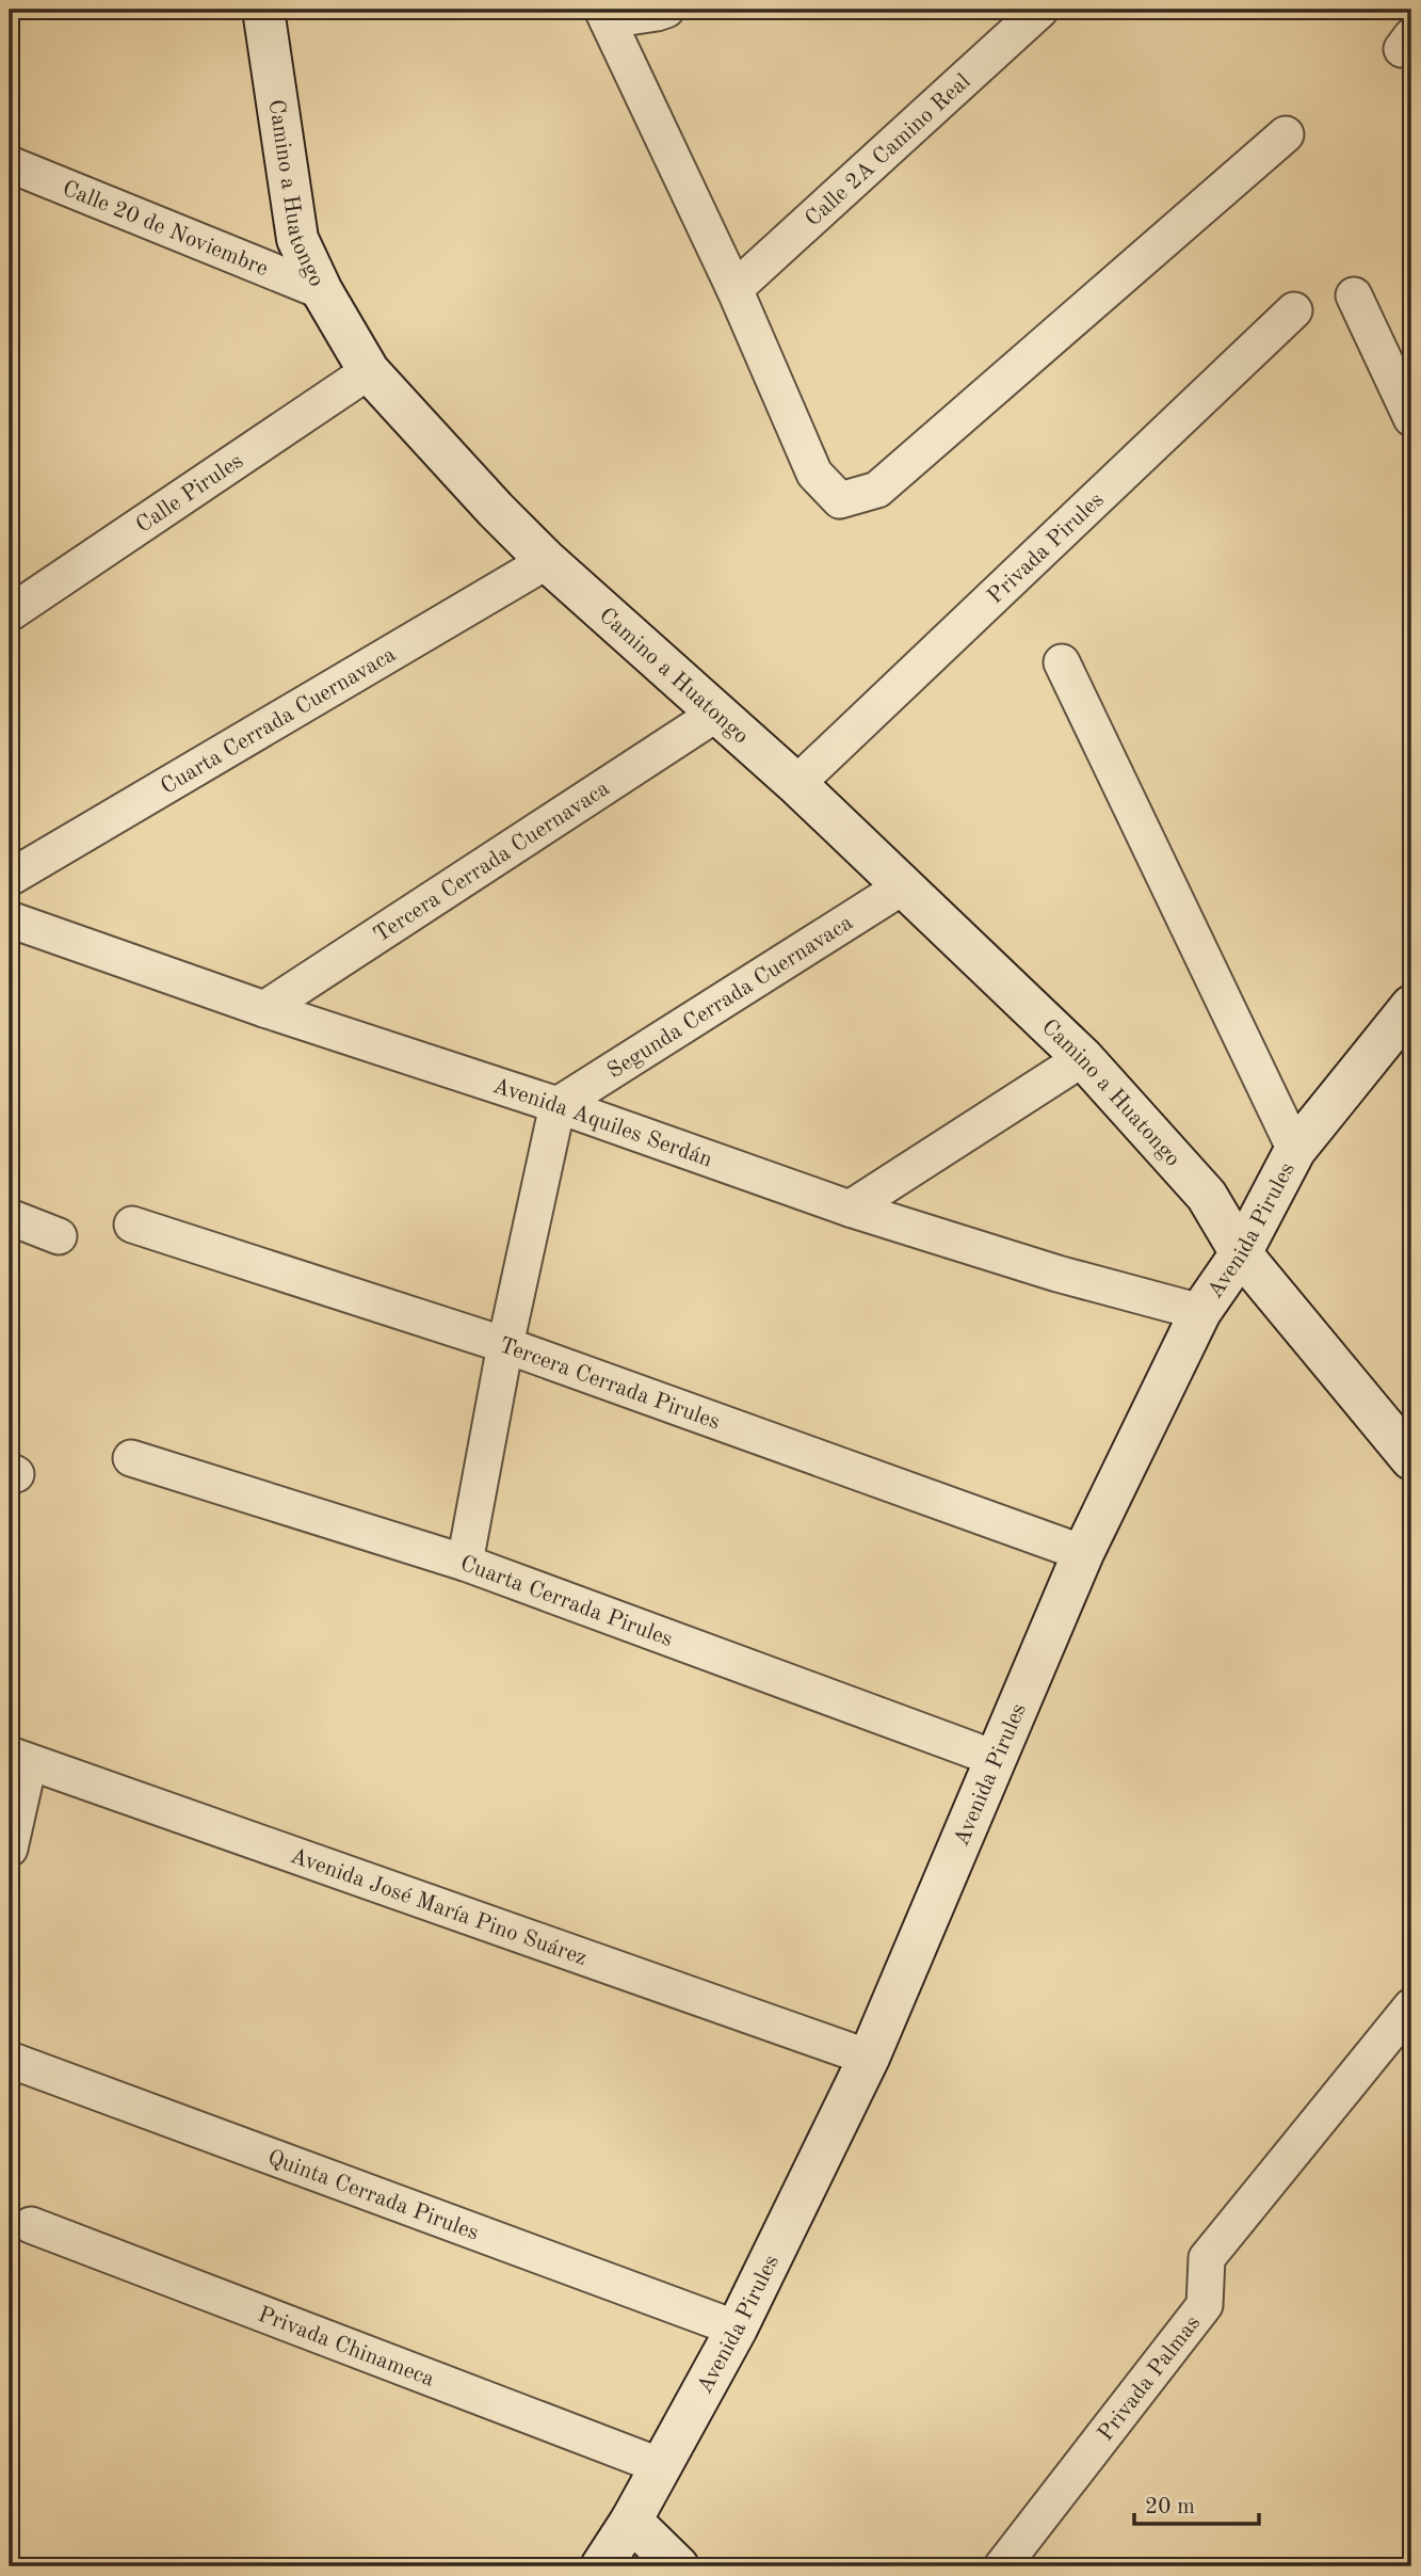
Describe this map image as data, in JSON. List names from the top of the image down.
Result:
{
  "streets": {
    "main road": ["Camino a Huatongo", "Avenida Pirules"],
    "street": [
      "Calle 2A Camino Real",
      "Calle 20 de Noviembre",
      "Calle Pirules",
      "Privada Pirules",
      "Cuarta Cerrada Cuernavaca",
      "Tercera Cerrada Cuernavaca",
      "Segunda Cerrada Cuernavaca",
      "Avenida Aquiles Serdán",
      "Tercera Cerrada Pirules",
      "Cuarta Cerrada Pirules",
      "Avenida José María Pino Suárez",
      "Quinta Cerrada Pirules",
      "Privada Chinameca",
      "Privada Palmas"
    ]
  },
  "crossings": [
    ["Camino a Huatongo", "Calle 20 de Noviembre"],
    ["Camino a Huatongo", "Calle Pirules"],
    ["Camino a Huatongo", "Privada Pirules"],
    ["Camino a Huatongo", "Cuarta Cerrada Cuernavaca"],
    ["Camino a Huatongo", "Tercera Cerrada Cuernavaca"],
    ["Camino a Huatongo", "Segunda Cerrada Cuernavaca"],
    ["Camino a Huatongo", "Avenida Pirules"],
    ["Tercera Cerrada Cuernavaca", "Avenida Aquiles Serdán"],
    ["Segunda Cerrada Cuernavaca", "Avenida Aquiles Serdán"],
    ["Avenida Aquiles Serdán", "Avenida Pirules"],
    ["Avenida Pirules", "Tercera Cerrada Pirules"],
    ["Avenida Pirules", "Cuarta Cerrada Pirules"],
    ["Avenida Pirules", "Avenida José María Pino Suárez"],
    ["Avenida Pirules", "Quinta Cerrada Pirules"],
    ["Avenida Pirules", "Privada Chinameca"]
  ],
  "scale_bar": "20 m"
}
